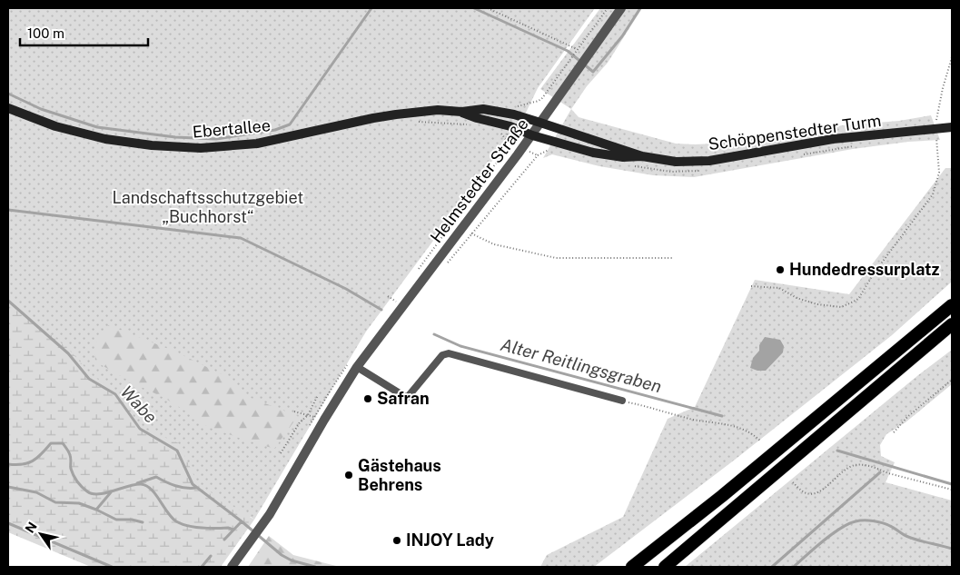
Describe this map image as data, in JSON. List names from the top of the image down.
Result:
{
  "streets": {
    "main road": ["Ebertallee", "Schöppenstedter Turm"],
    "street": ["Helmstedter Straße"]
  },
  "crossings": [
    ["Ebertallee", "Schöppenstedter Turm"],
    ["Ebertallee", "Helmstedter Straße"],
    ["Schöppenstedter Turm", "Helmstedter Straße"]
  ],
  "water": ["Alter Reitlingsgraben", "Wabe"],
  "parks": ["Landschaftsschutzgebiet „Buchhorst“"],
  "places": [
    "Hundedressurplatz",
    "Safran",
    "Gästehaus Behrens",
    "INJOY Lady"
  ],
  "scale_bar": "100 m",
  "north": "top left"
}
